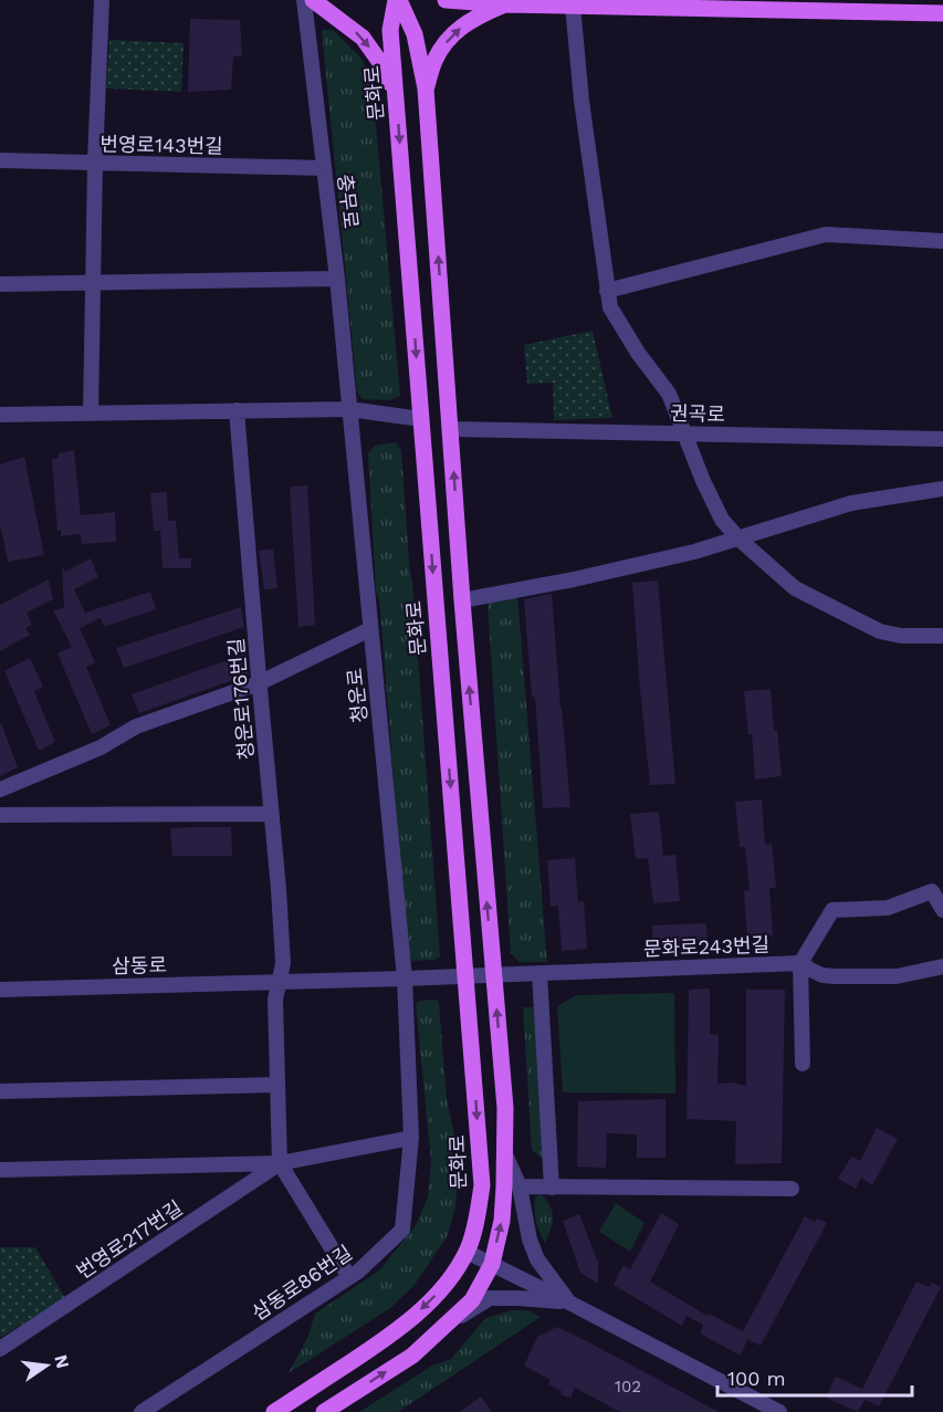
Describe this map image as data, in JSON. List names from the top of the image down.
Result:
{
  "streets": {
    "main road": ["문화로"],
    "street": [
      "번영로143번길",
      "충무로",
      "권곡로",
      "청운로",
      "청운로176번길",
      "문화로243번길",
      "삼동로",
      "번영로217번길",
      "삼동로86번길"
    ]
  },
  "crossings": [
    ["문화로", "권곡로"],
    ["문화로", "문화로243번길"],
    ["문화로", "삼동로"],
    ["번영로143번길", "충무로"],
    ["충무로", "청운로"],
    ["청운로", "삼동로"],
    ["청운로", "삼동로86번길"],
    ["청운로176번길", "삼동로"],
    ["문화로243번길", "삼동로"],
    ["삼동로", "삼동로86번길"]
  ],
  "house_numbers": ["102"],
  "scale_bar": "100 m",
  "north": "right"
}
